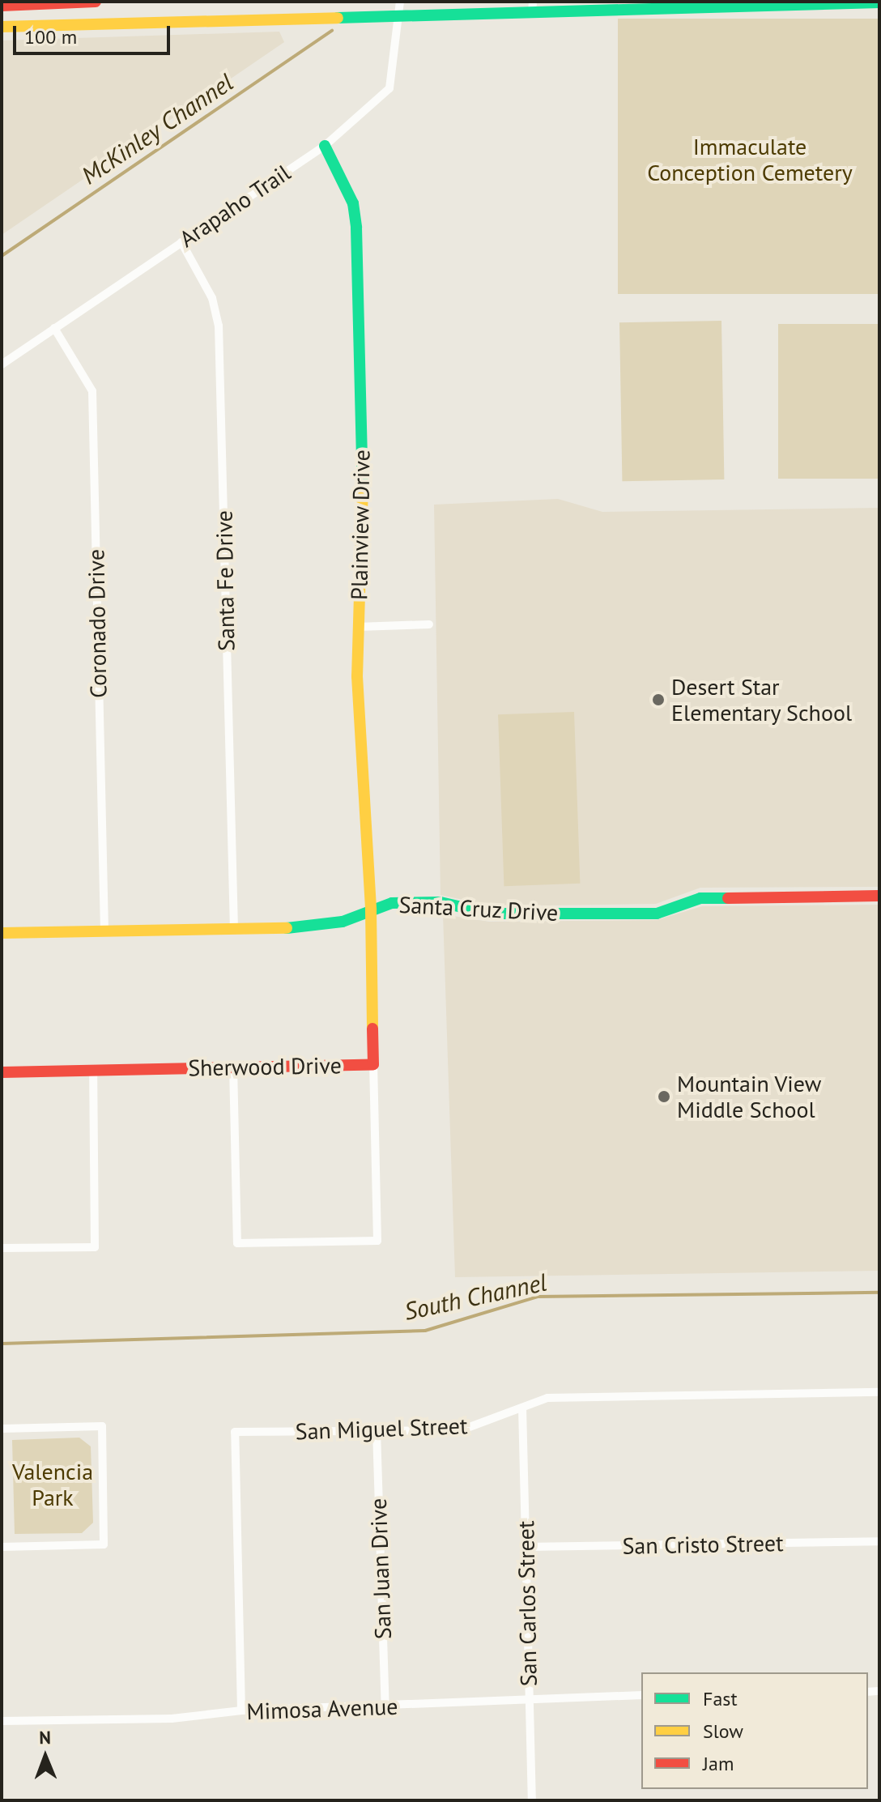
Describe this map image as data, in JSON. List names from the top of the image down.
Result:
{
  "streets": {
    "street": [
      "Arapaho Trail",
      "Plainview Drive",
      "Santa Fe Drive",
      "Coronado Drive",
      "Santa Cruz Drive",
      "Sherwood Drive",
      "San Miguel Street",
      "San Cristo Street",
      "San Juan Drive",
      "San Carlos Street",
      "Mimosa Avenue"
    ]
  },
  "crossings": [
    ["Arapaho Trail", "Plainview Drive"],
    ["Arapaho Trail", "Santa Fe Drive"],
    ["Arapaho Trail", "Coronado Drive"],
    ["Plainview Drive", "Santa Cruz Drive"],
    ["Plainview Drive", "Sherwood Drive"],
    ["Santa Fe Drive", "Santa Cruz Drive"],
    ["Coronado Drive", "Santa Cruz Drive"],
    ["Santa Cruz Drive", "Sherwood Drive"],
    ["San Miguel Street", "San Juan Drive"],
    ["San Miguel Street", "San Carlos Street"],
    ["San Miguel Street", "Mimosa Avenue"],
    ["San Cristo Street", "San Carlos Street"],
    ["San Juan Drive", "Mimosa Avenue"],
    ["San Carlos Street", "Mimosa Avenue"]
  ],
  "water": ["McKinley Channel", "South Channel"],
  "parks": ["Immaculate Conception Cemetery", "Valencia Park"],
  "places": ["Desert Star Elementary School", "Mountain View Middle School"],
  "legend": ["Fast", "Slow", "Jam"],
  "scale_bar": "100 m",
  "north": "top"
}
